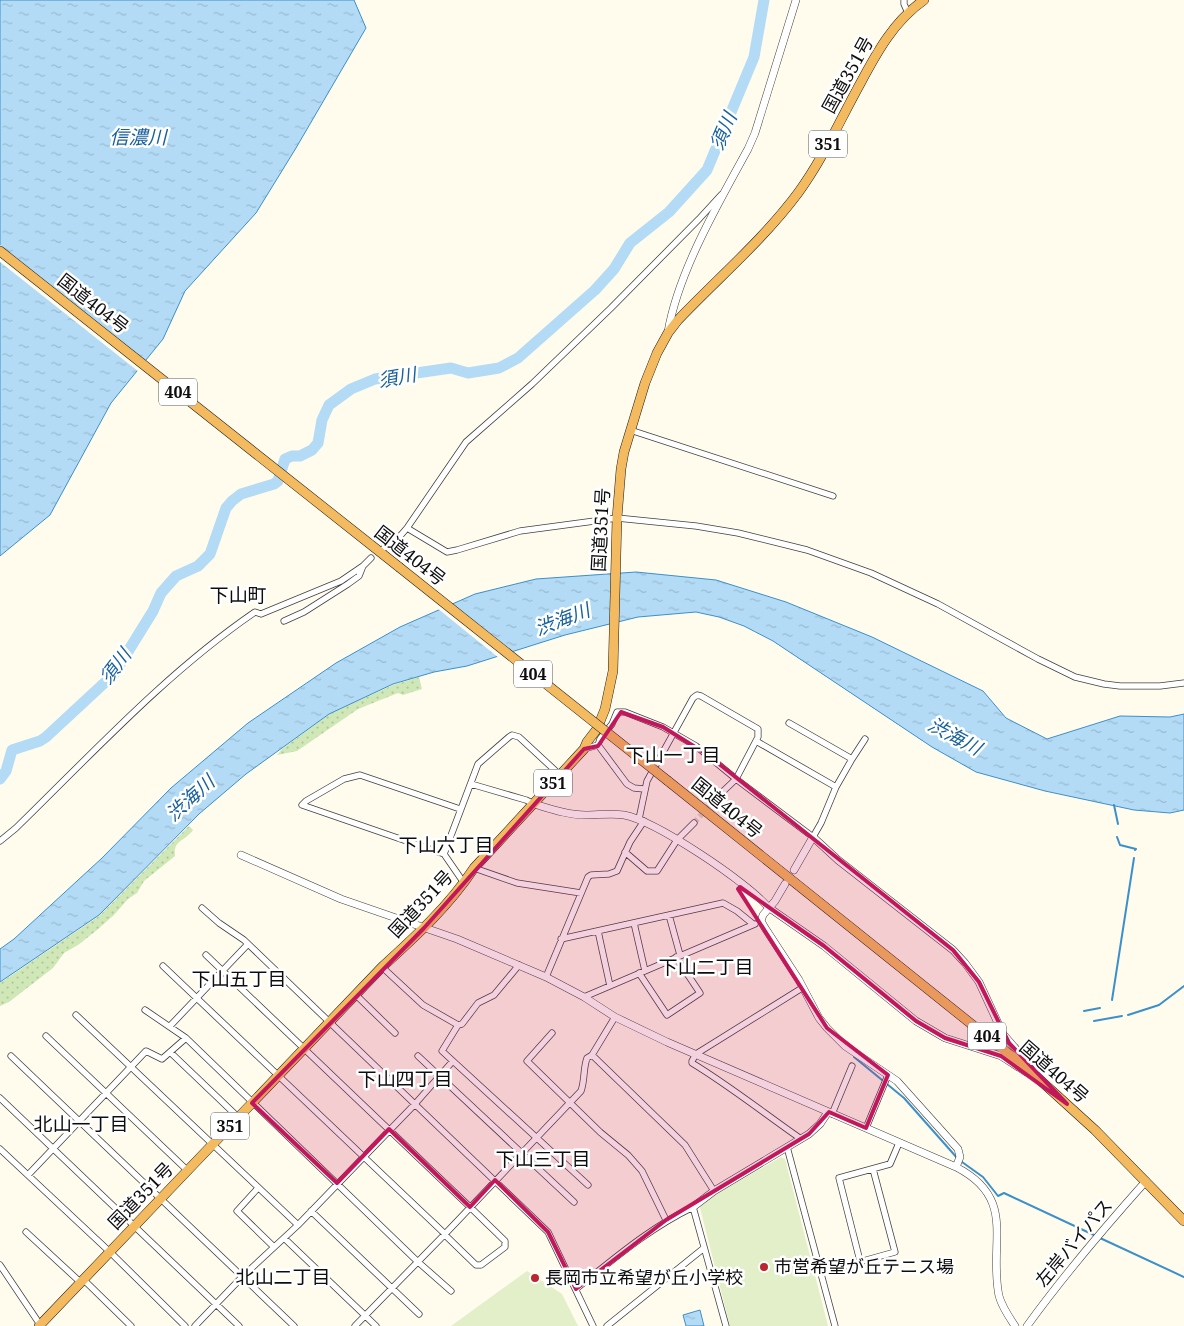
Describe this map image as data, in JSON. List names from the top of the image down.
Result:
{
  "streets": {
    "highway": [
      "国道351号",
      "351",
      "国道404号",
      "404"
    ],
    "street": ["左岸バイパス"]
  },
  "crossings": [
    ["国道404号", "左岸バイパス"]
  ],
  "districts": [
    "下山町",
    "下山一丁目",
    "下山六丁目",
    "下山二丁目",
    "下山五丁目",
    "下山四丁目",
    "北山一丁目",
    "下山三丁目",
    "北山二丁目"
  ],
  "water": ["須川", "信濃川", "渋海川"],
  "places": ["市営希望が丘テニス場", "長岡市立希望が丘小学校"]
}
